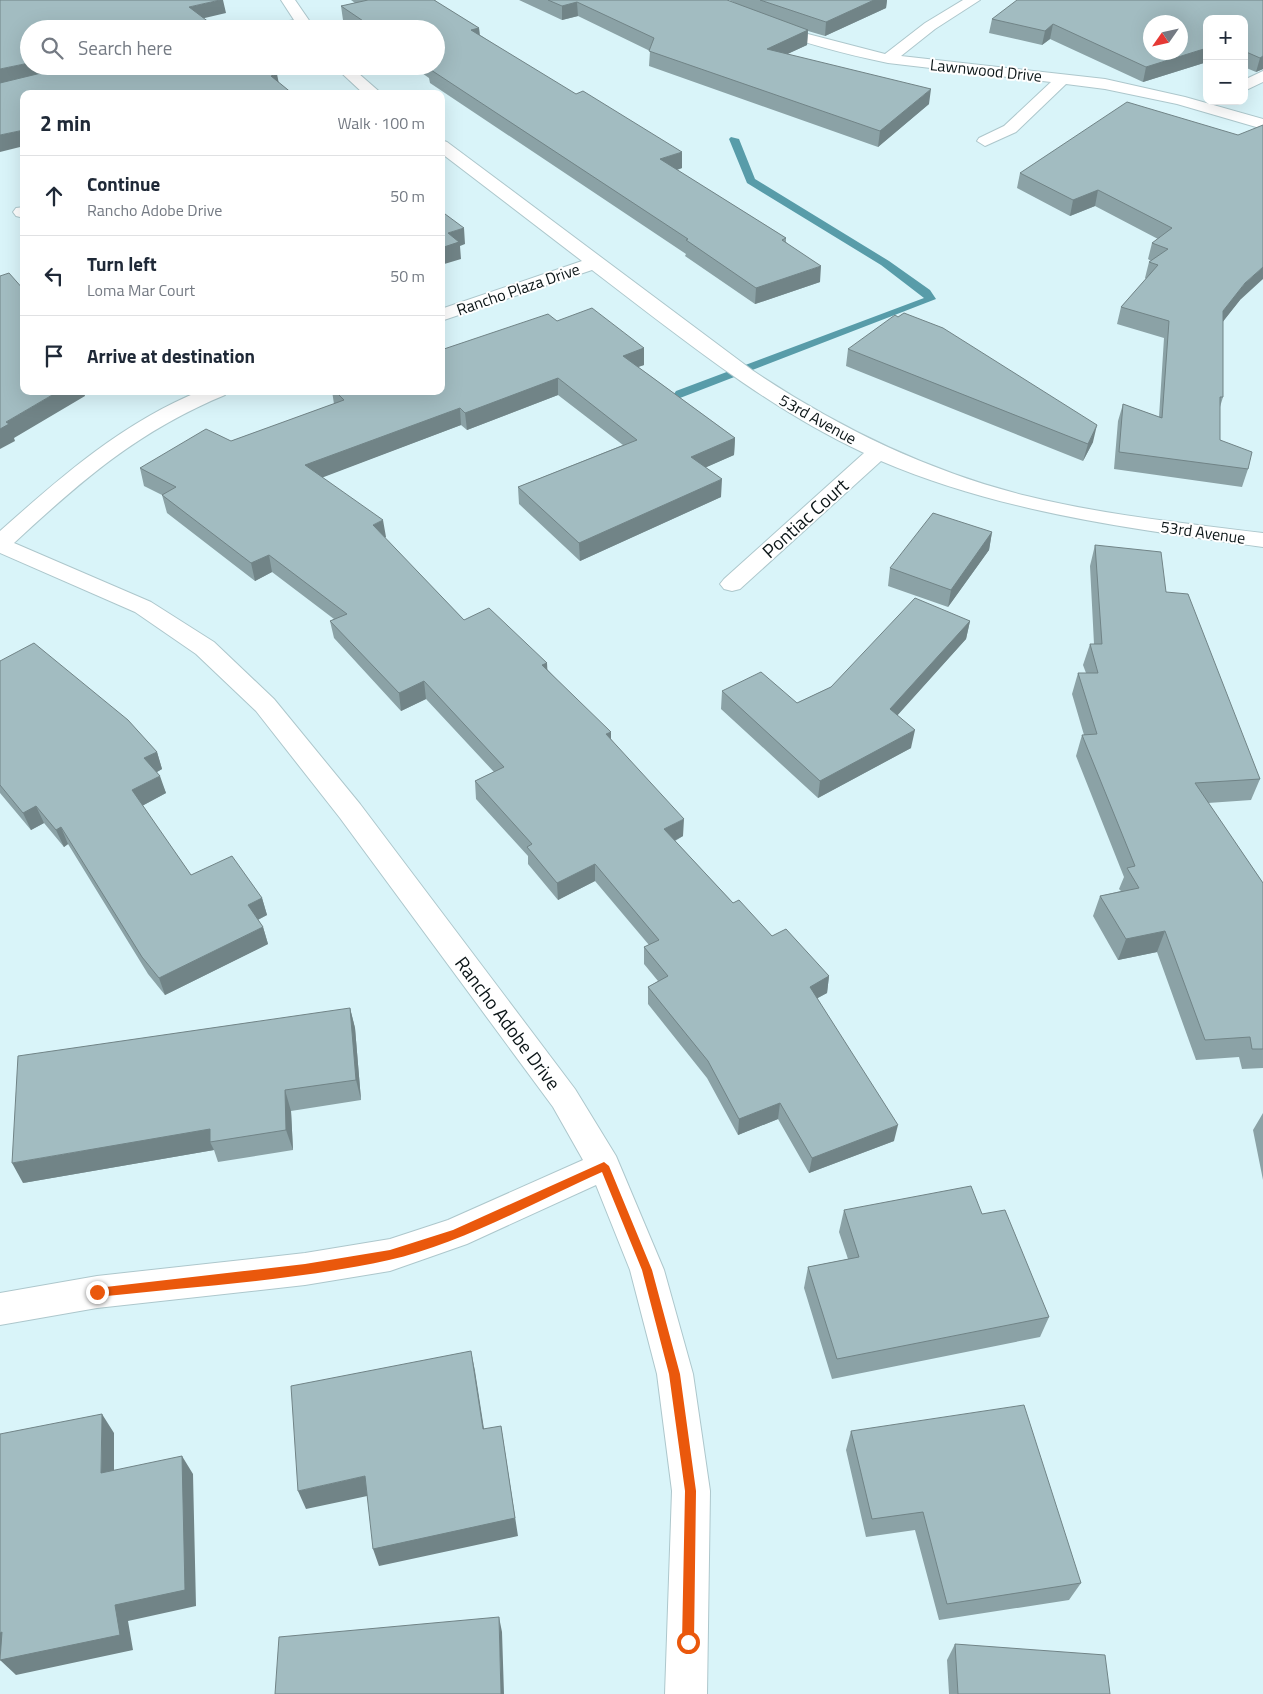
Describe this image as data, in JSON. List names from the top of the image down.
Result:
{
  "streets": {
    "street": [
      "Lawnwood Drive",
      "Rancho Plaza Drive",
      "53rd Avenue",
      "Pontiac Court",
      "Rancho Adobe Drive"
    ]
  },
  "crossings": [
    ["Rancho Plaza Drive", "53rd Avenue"],
    ["53rd Avenue", "Pontiac Court"]
  ],
  "north": "bottom left",
  "page": {
    "map_buttons": ["+", "−"],
    "search": "Search here",
    "heading": ["2 min", "Walk · 100 m"],
    "list": [
      ["Continue", "Rancho Adobe Drive", "50 m"],
      ["Turn left", "Loma Mar Court", "50 m"],
      "Arrive at destination"
    ]
  }
}
